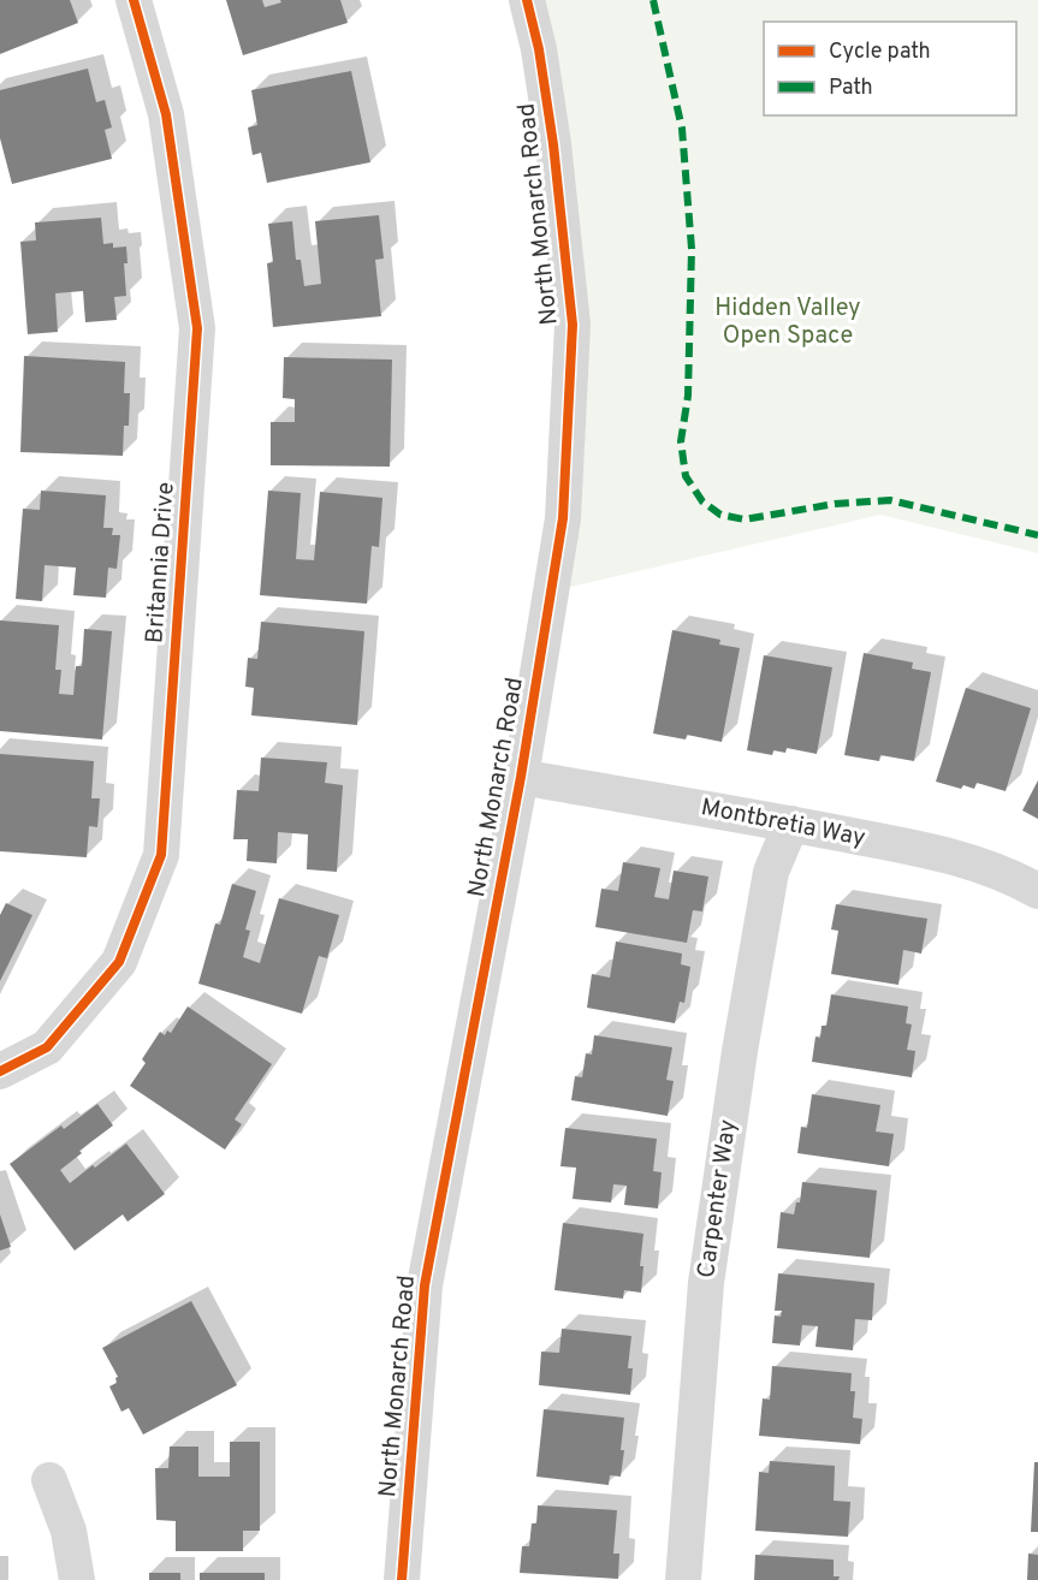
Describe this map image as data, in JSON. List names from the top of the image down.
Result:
{
  "streets": {
    "street": [
      "North Monarch Road",
      "Britannia Drive",
      "Montbretia Way",
      "Carpenter Way"
    ]
  },
  "crossings": [
    ["North Monarch Road", "Montbretia Way"],
    ["Montbretia Way", "Carpenter Way"]
  ],
  "parks": ["Hidden Valley Open Space"],
  "legend": ["Cycle path", "Path"]
}
